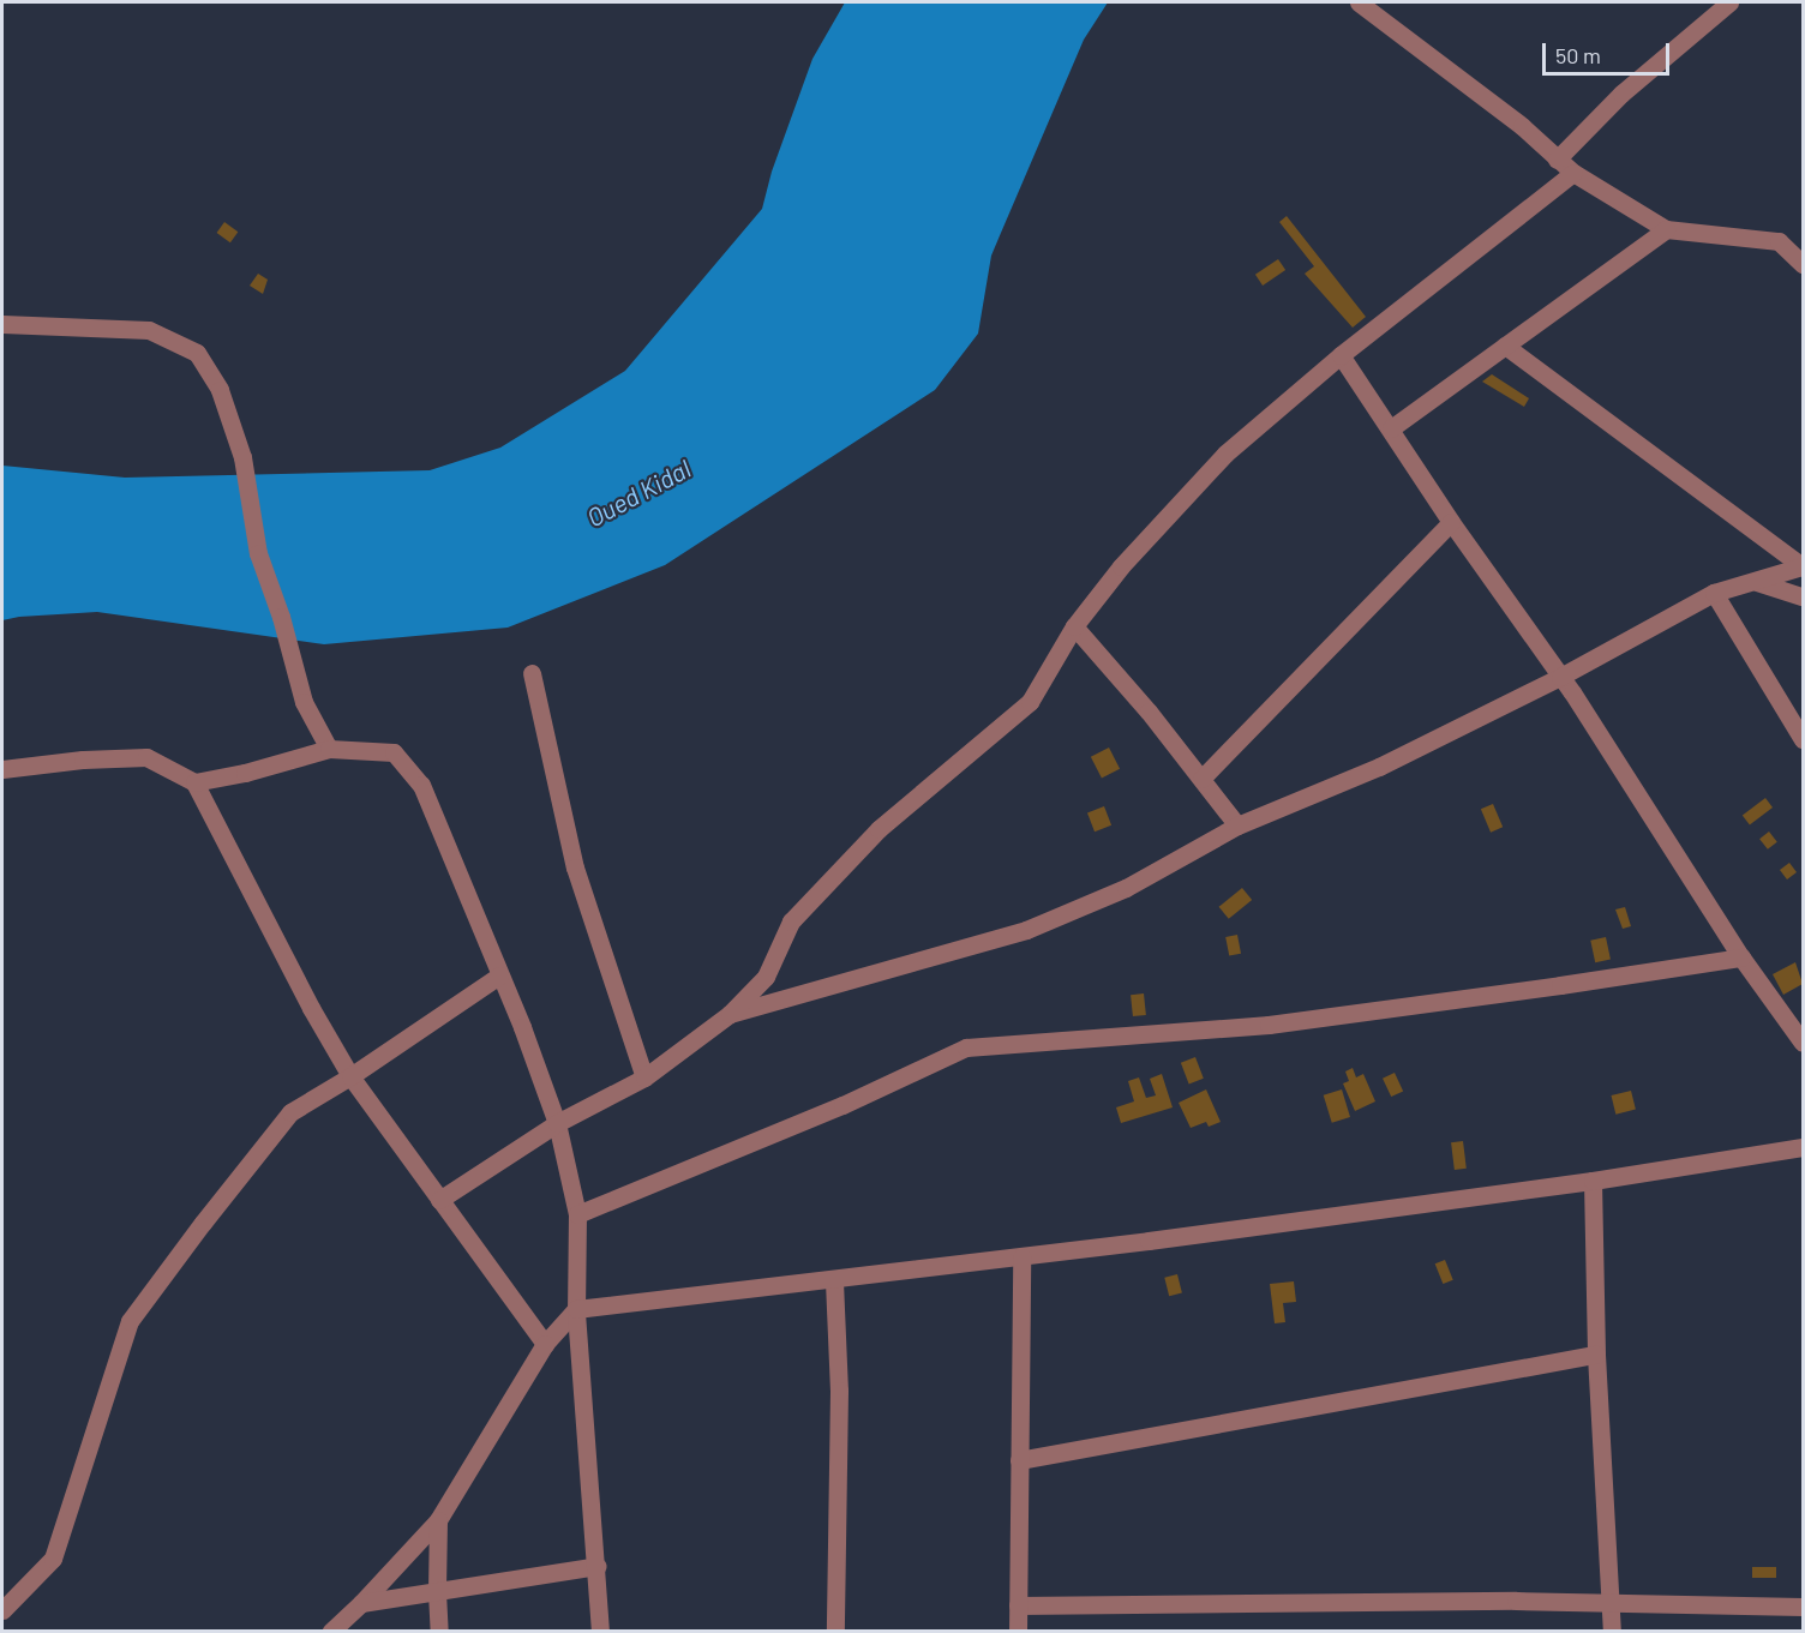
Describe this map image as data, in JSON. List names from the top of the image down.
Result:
{
  "water": ["Oued Kidal"],
  "scale_bar": "50 m"
}
